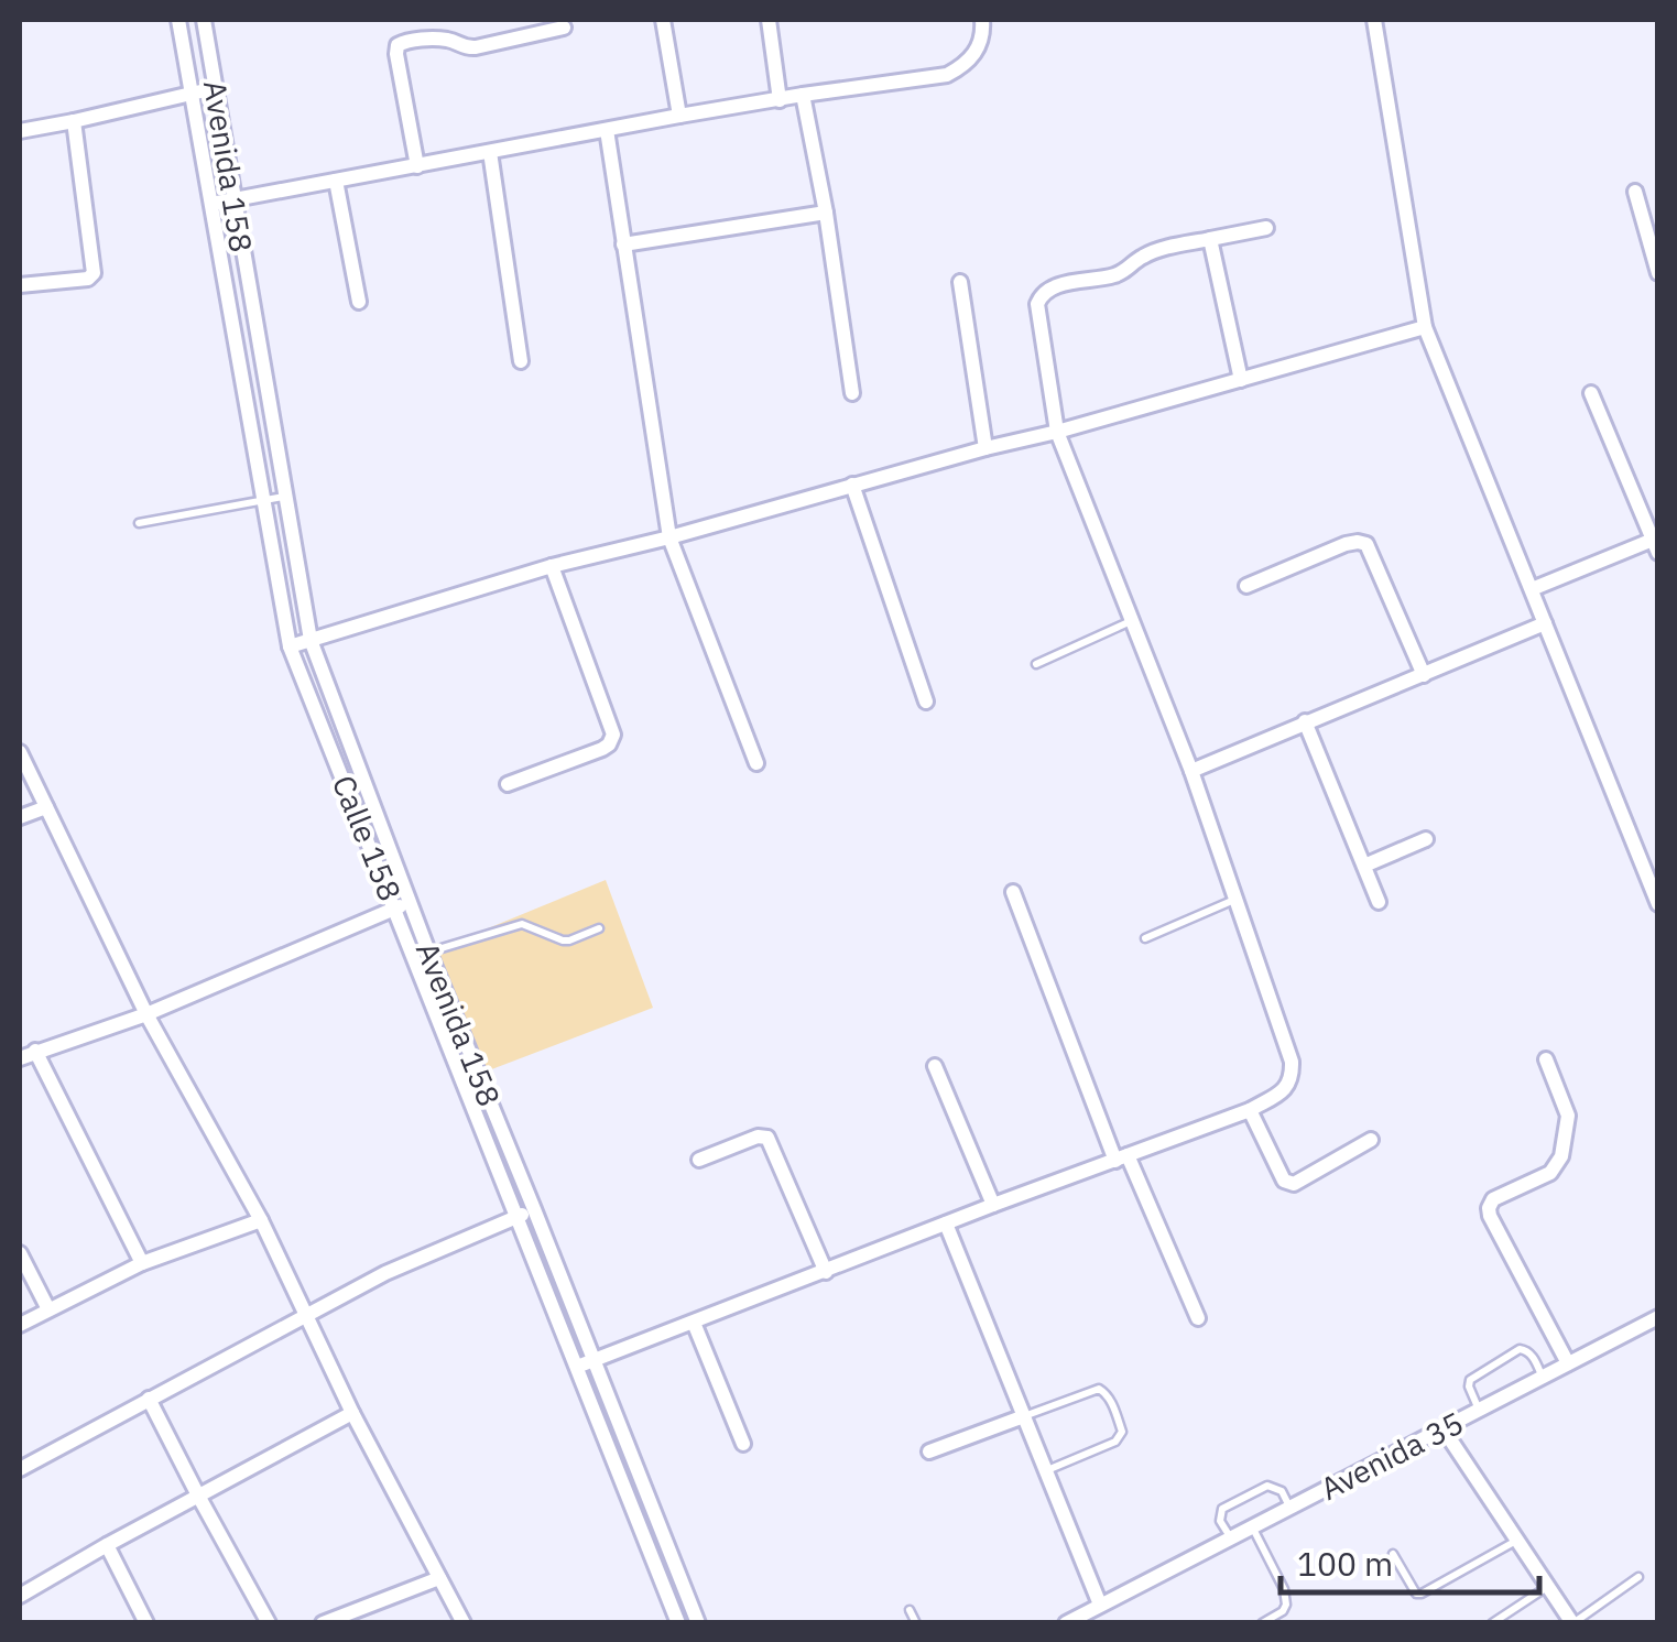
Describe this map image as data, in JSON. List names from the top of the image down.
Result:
{
  "streets": {
    "street": ["Avenida 158", "Calle 158", "Avenida 35"]
  },
  "crossings": [
    ["Avenida 158", "Calle 158"]
  ],
  "scale_bar": "100 m"
}
